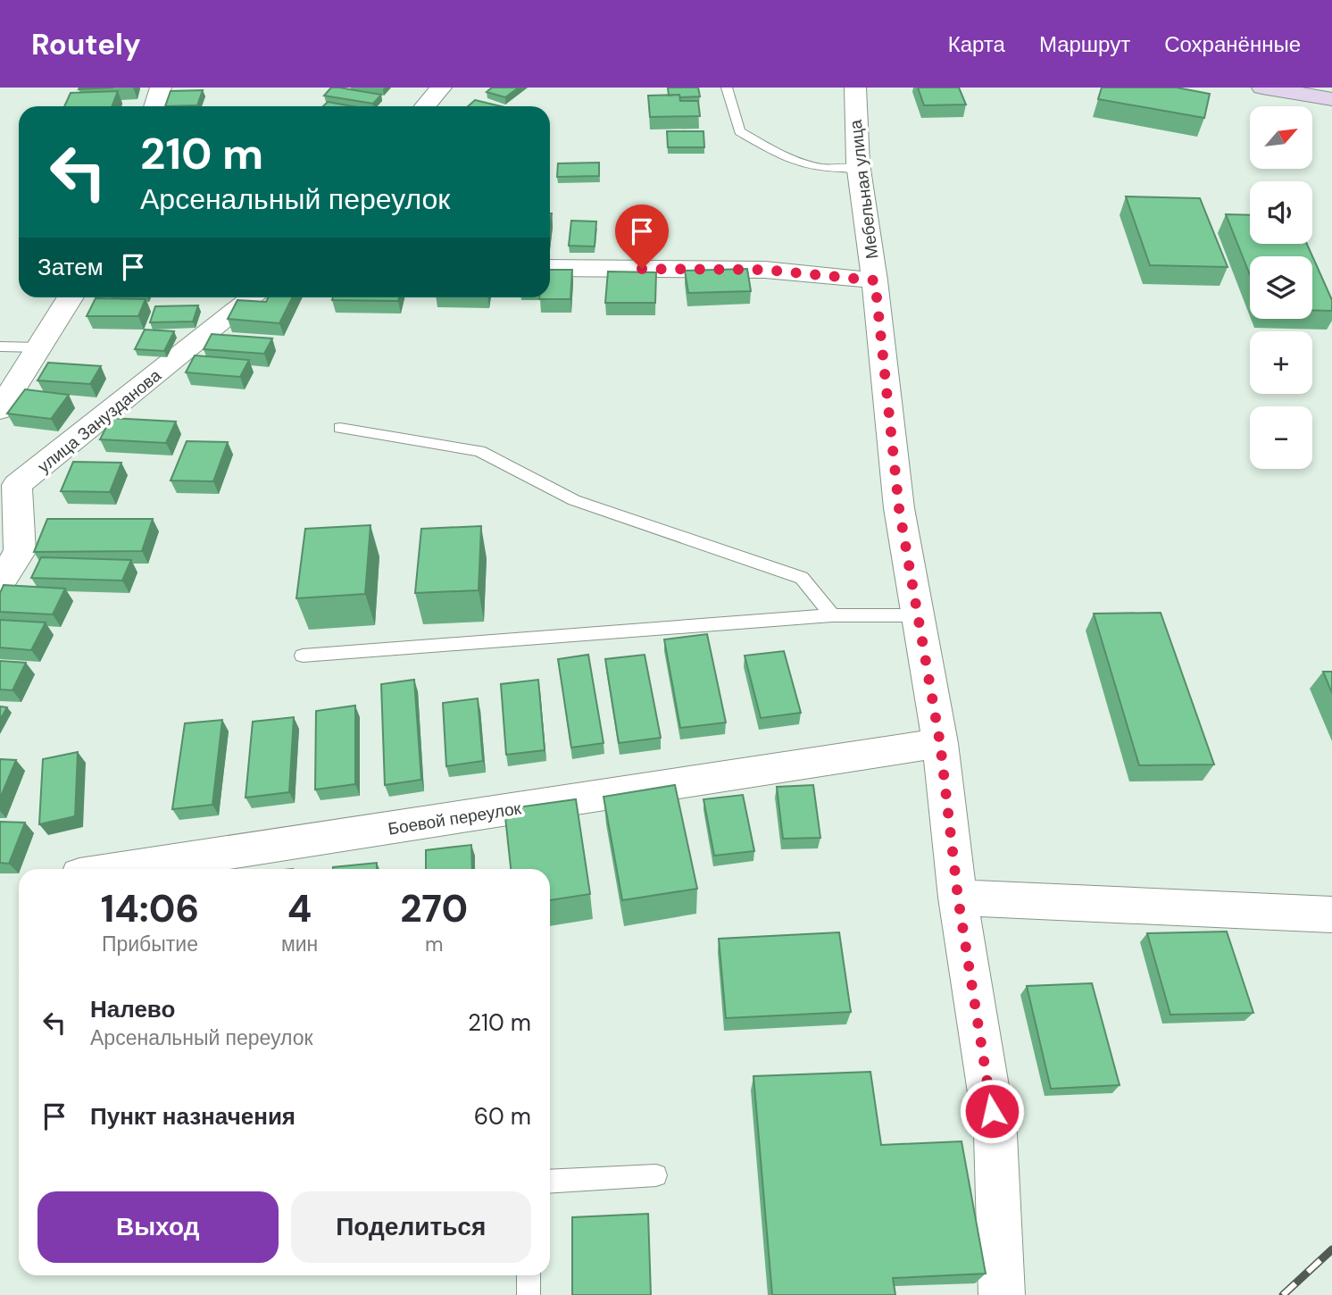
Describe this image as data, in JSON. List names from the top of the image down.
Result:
{
  "streets": {
    "street": ["Мебельная улица", "улица Занузданова", "Боевой переулок"]
  },
  "crossings": [
    ["Мебельная улица", "Боевой переулок"]
  ],
  "north": "top right",
  "page": {
    "header": "Routely",
    "nav": ["Карта", "Маршрут", "Сохранённые"],
    "map_buttons": ["+", "−"],
    "turn": ["210 m", "Арсенальный переулок"],
    "then": "Затем",
    "eta": [
      "14:06",
      "Прибытие",
      "4",
      "мин",
      "270",
      "m"
    ],
    "list": [
      {
        "name": "Налево",
        "note": "Арсенальный переулок",
        "value": "210 m"
      },
      {
        "name": "Пункт назначения",
        "value": "60 m"
      }
    ],
    "buttons": ["Выход", "Поделиться"]
  }
}
